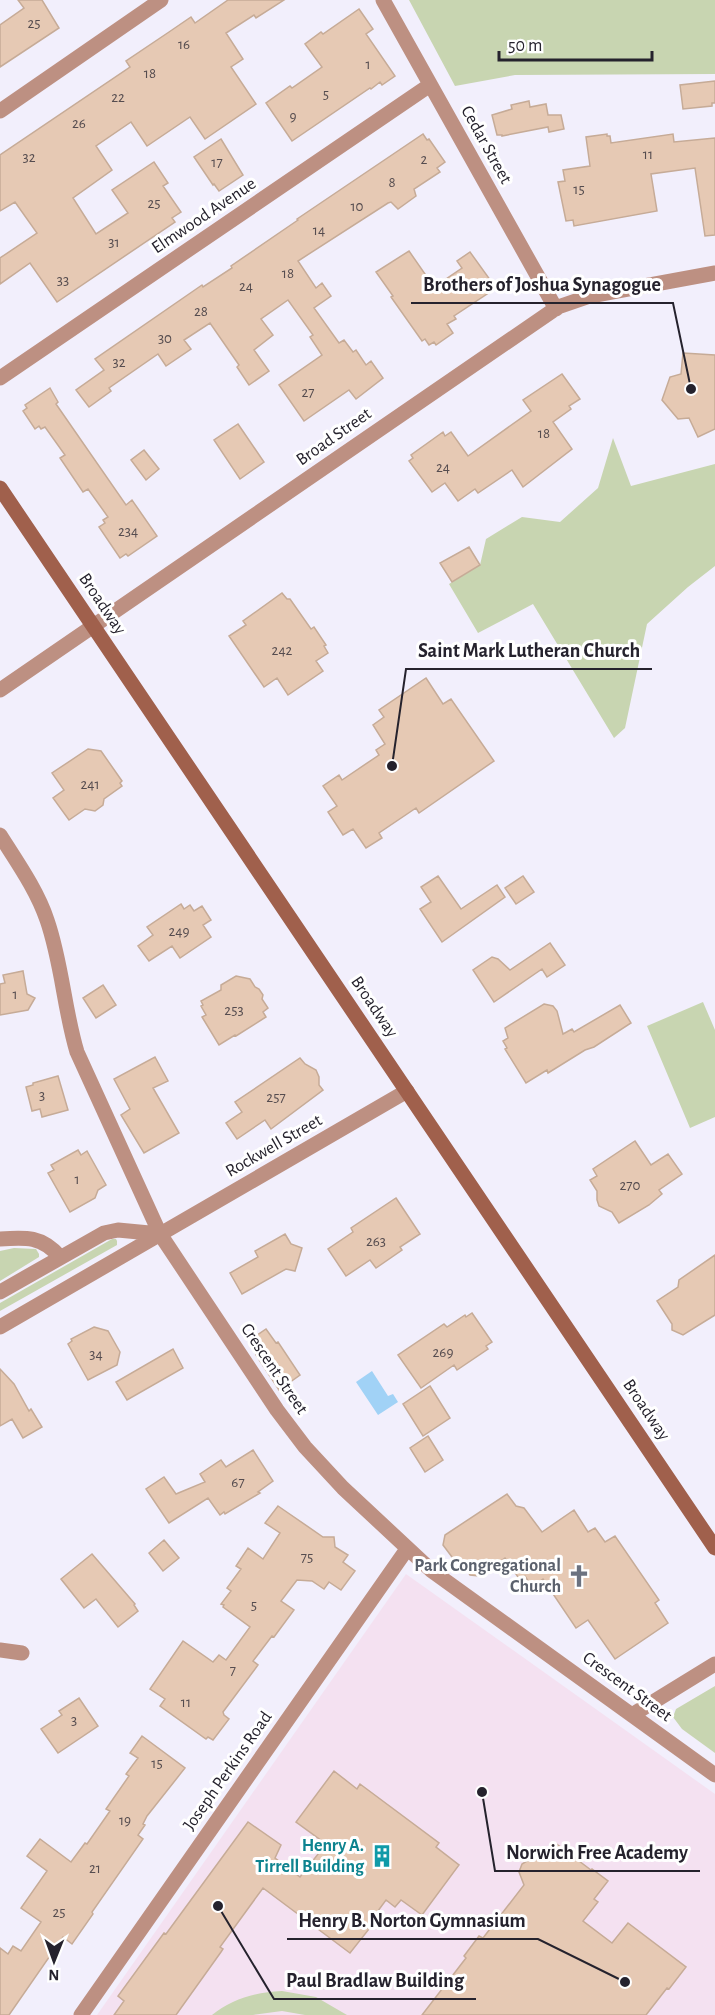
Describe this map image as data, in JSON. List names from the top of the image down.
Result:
{
  "streets": {
    "main road": ["Broadway"],
    "street": [
      "Cedar Street",
      "Elmwood Avenue",
      "Broad Street",
      "Rockwell Street",
      "Crescent Street",
      "Joseph Perkins Road"
    ]
  },
  "crossings": [
    ["Cedar Street", "Elmwood Avenue"],
    ["Cedar Street", "Broad Street"],
    ["Broad Street", "Broadway"],
    ["Broadway", "Rockwell Street"],
    ["Rockwell Street", "Crescent Street"],
    ["Crescent Street", "Joseph Perkins Road"]
  ],
  "places": {
    "other": [
      "Brothers of Joshua Synagogue",
      "Saint Mark Lutheran Church",
      "Norwich Free Academy",
      "Paul Bradlaw Building",
      "Henry B. Norton Gymnasium"
    ],
    "church": ["Park Congregational Church"],
    "building": ["Henry A. Tirrell Building"]
  },
  "house_numbers": [
    "25",
    "16",
    "1",
    "18",
    "5",
    "22",
    "9",
    "26",
    "11",
    "32",
    "2",
    "17",
    "8",
    "15",
    "25",
    "10",
    "14",
    "31",
    "18",
    "33",
    "24",
    "28",
    "30",
    "32",
    "27",
    "18",
    "24",
    "234",
    "242",
    "241",
    "249",
    "1",
    "253",
    "3",
    "257",
    "1",
    "270",
    "263",
    "269",
    "34",
    "67",
    "75",
    "5",
    "7",
    "11",
    "3",
    "15",
    "19",
    "21",
    "25"
  ],
  "scale_bar": "50 m",
  "north": "bottom"
}
